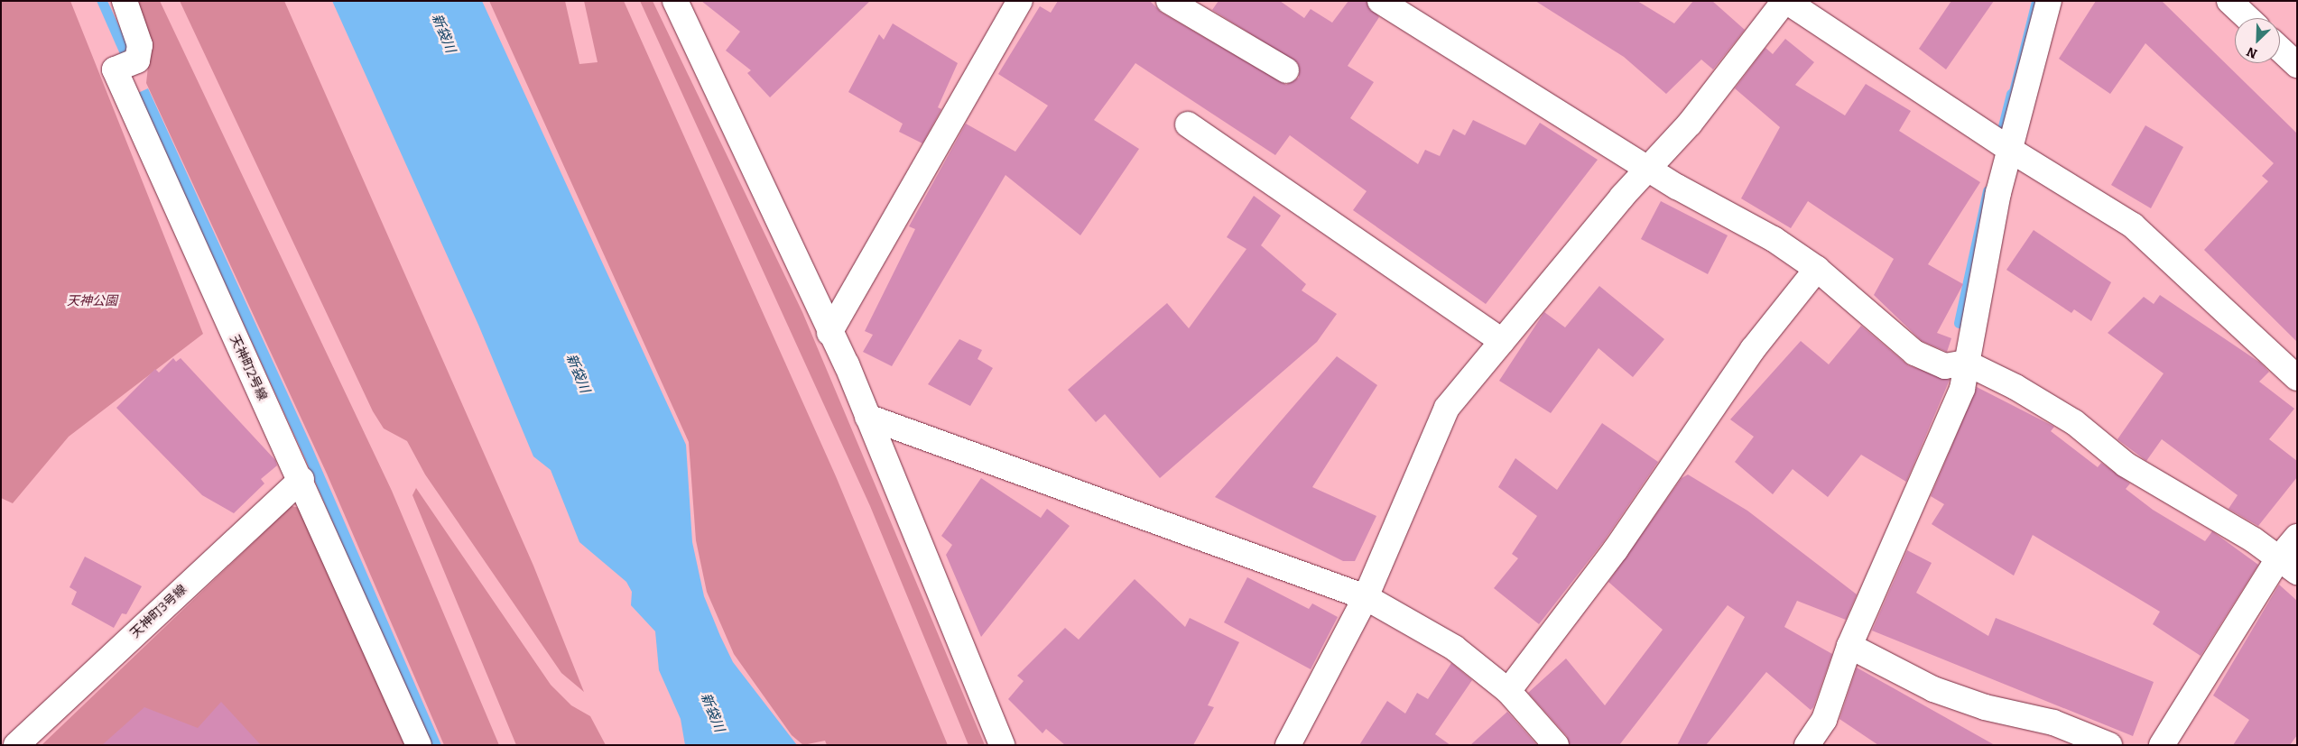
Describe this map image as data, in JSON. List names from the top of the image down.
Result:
{
  "streets": {
    "street": ["天神町2号線", "天神町3号線"]
  },
  "crossings": [
    ["天神町2号線", "天神町3号線"]
  ],
  "water": ["新袋川"],
  "parks": ["天神公園"],
  "north": "bottom left"
}
